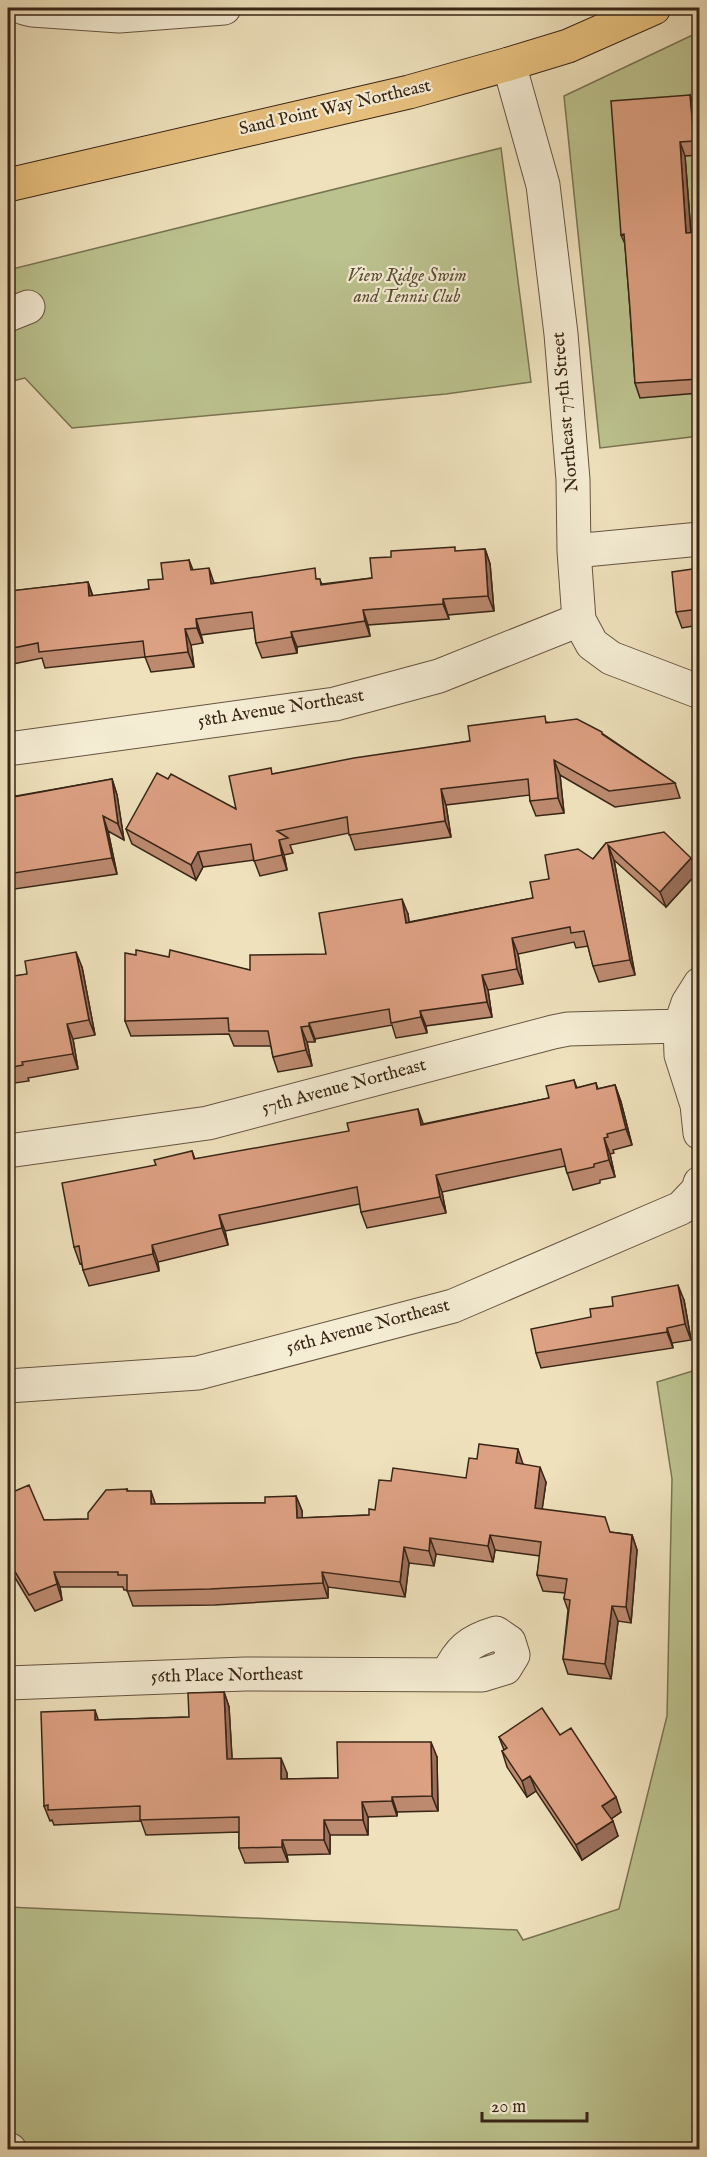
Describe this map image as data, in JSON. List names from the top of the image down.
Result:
{
  "streets": {
    "main road": ["Sand Point Way Northeast"],
    "street": [
      "Northeast 77th Street",
      "58th Avenue Northeast",
      "57th Avenue Northeast",
      "56th Avenue Northeast",
      "56th Place Northeast"
    ]
  },
  "crossings": [
    ["Sand Point Way Northeast", "Northeast 77th Street"],
    ["Northeast 77th Street", "58th Avenue Northeast"]
  ],
  "parks": ["View Ridge Swim and Tennis Club"],
  "scale_bar": "20 m"
}
